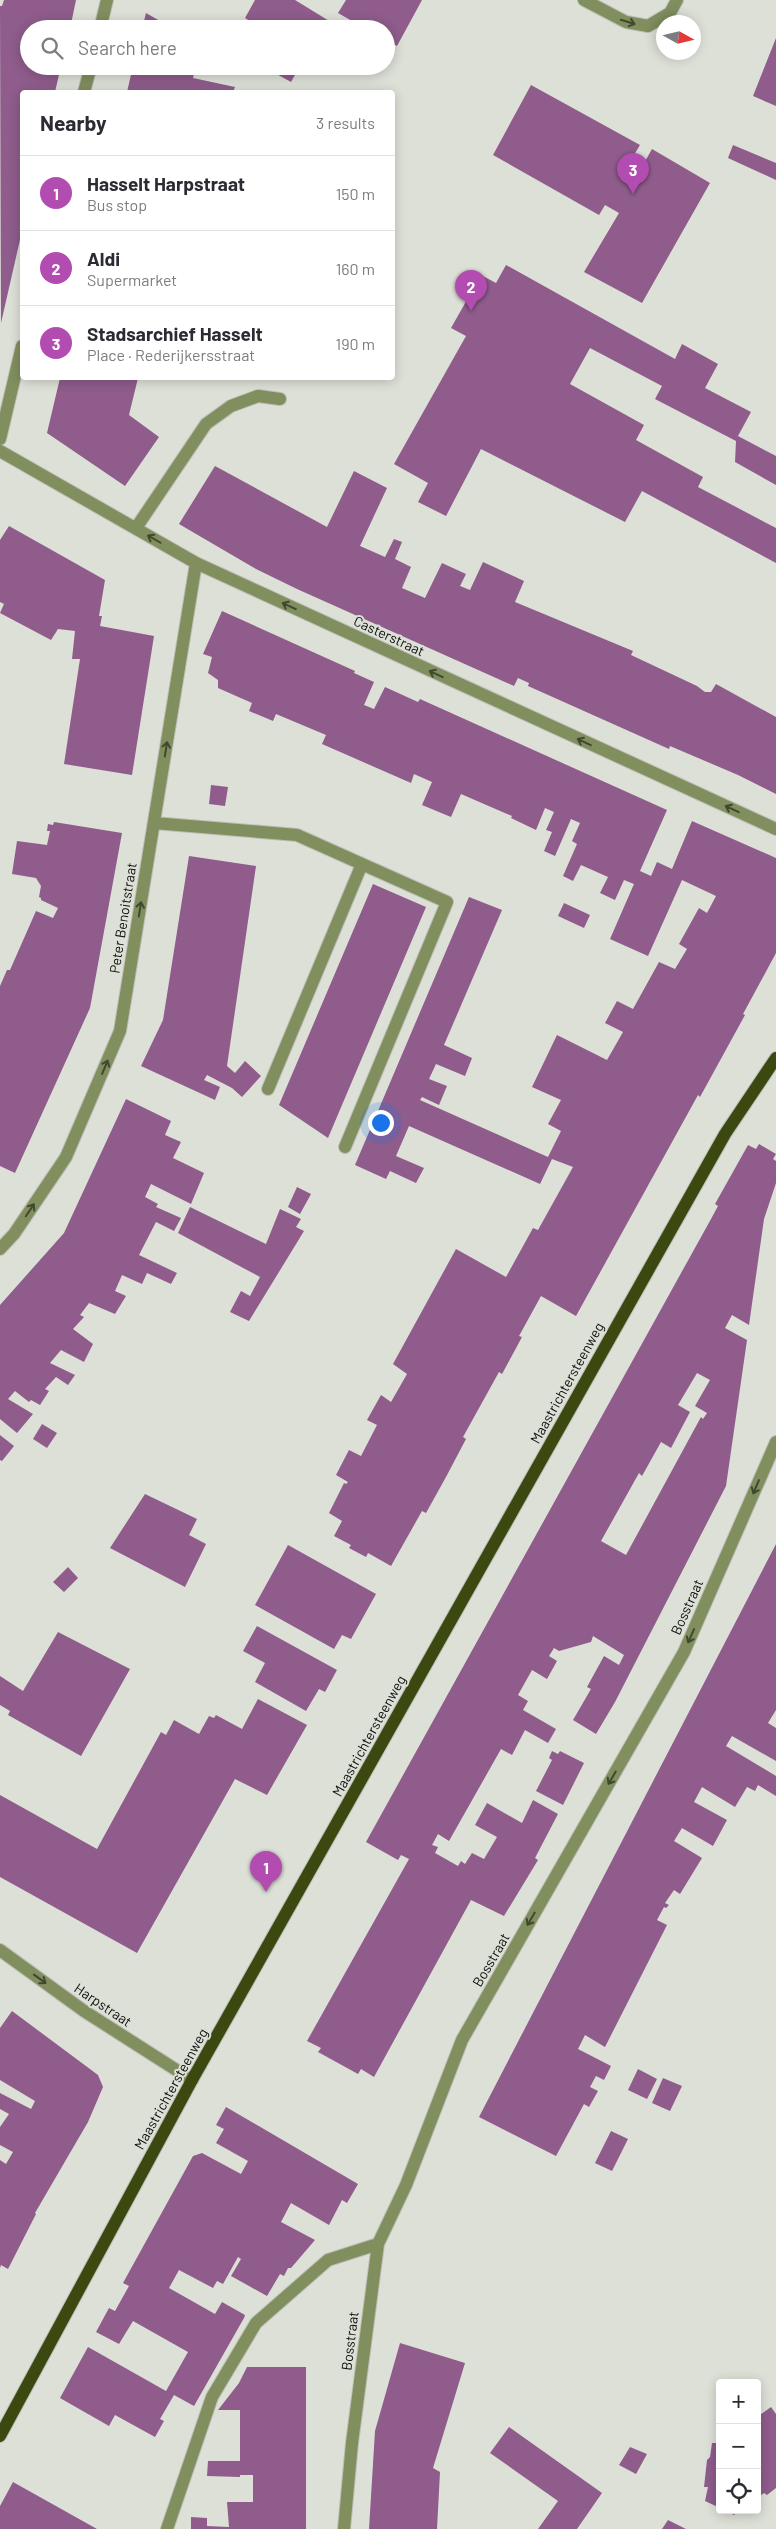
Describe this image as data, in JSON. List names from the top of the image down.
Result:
{
  "streets": {
    "main road": ["Maastrichtersteenweg"],
    "street": [
      "Casterstraat",
      "Peter Benoitstraat",
      "Bosstraat",
      "Harpstraat"
    ]
  },
  "crossings": [
    ["Casterstraat", "Peter Benoitstraat"],
    ["Maastrichtersteenweg", "Harpstraat"]
  ],
  "one_way": [
    "Casterstraat",
    "Peter Benoitstraat",
    "Bosstraat",
    "Harpstraat"
  ],
  "north": "right",
  "page": {
    "search": "Search here",
    "heading": ["Nearby", "3 results"],
    "pins": ["3", "2", "1"],
    "list": [
      {
        "mark": "1",
        "name": "Hasselt Harpstraat",
        "note": "Bus stop",
        "value": "150 m"
      },
      {
        "mark": "2",
        "name": "Aldi",
        "note": "Supermarket",
        "value": "160 m"
      },
      {
        "mark": "3",
        "name": "Stadsarchief Hasselt",
        "note": "Place · Rederijkersstraat",
        "value": "190 m"
      }
    ],
    "map_buttons": ["+", "−"]
  }
}
